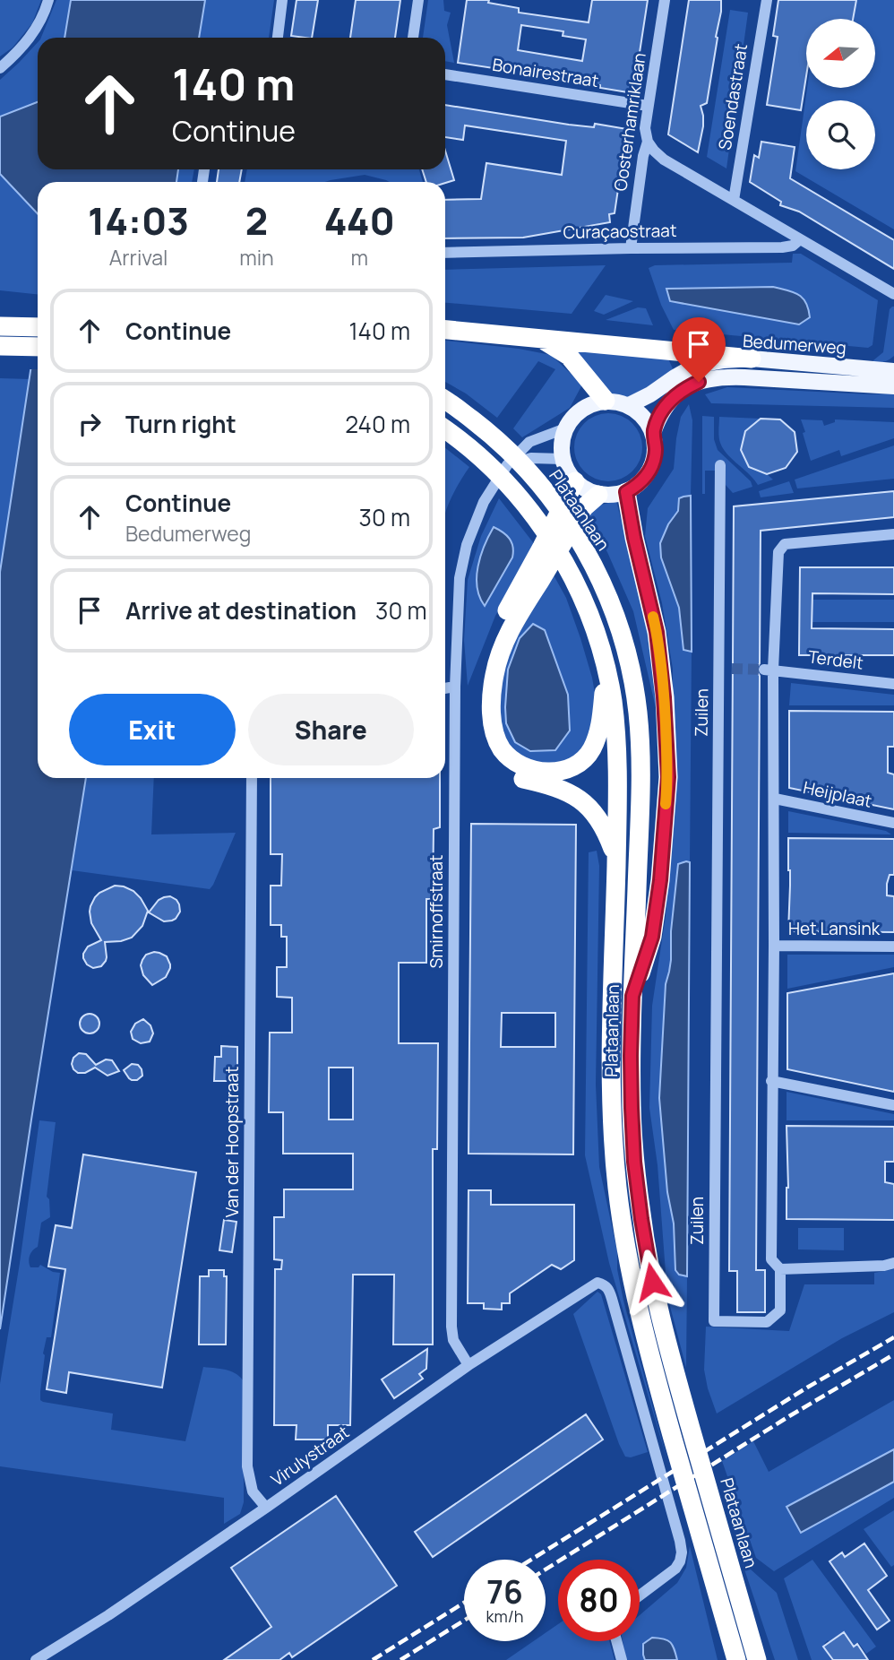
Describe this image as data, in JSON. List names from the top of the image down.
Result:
{
  "streets": {
    "highway": ["Plataanlaan"],
    "main road": ["Bedumerweg"],
    "street": [
      "Bonairestraat",
      "Soendastraat",
      "Oosterhamriklaan",
      "Curaçaostraat",
      "Terdelt",
      "Zuilen",
      "Heijplaat",
      "Smirnoffstraat",
      "Het Lansink",
      "Van der Hoopstraat",
      "Virulystraat"
    ]
  },
  "crossings": [
    ["Bonairestraat", "Oosterhamriklaan"],
    ["Oosterhamriklaan", "Curaçaostraat"],
    ["Bedumerweg", "Smirnoffstraat"],
    ["Terdelt", "Zuilen"],
    ["Zuilen", "Heijplaat"],
    ["Zuilen", "Het Lansink"],
    ["Smirnoffstraat", "Virulystraat"],
    ["Van der Hoopstraat", "Virulystraat"]
  ],
  "north": "left",
  "page": {
    "turn": ["140 m", "Continue"],
    "eta": [
      "14:03",
      "Arrival",
      "2",
      "min",
      "440",
      "m"
    ],
    "list": [
      {
        "name": "Continue",
        "value": "140 m"
      },
      {
        "name": "Turn right",
        "value": "240 m"
      },
      {
        "name": "Continue",
        "note": "Bedumerweg",
        "value": "30 m"
      },
      {
        "name": "Arrive at destination",
        "value": "30 m"
      }
    ],
    "buttons": ["Exit", "Share"],
    "speed": "76 km/h",
    "limit": "80"
  }
}
